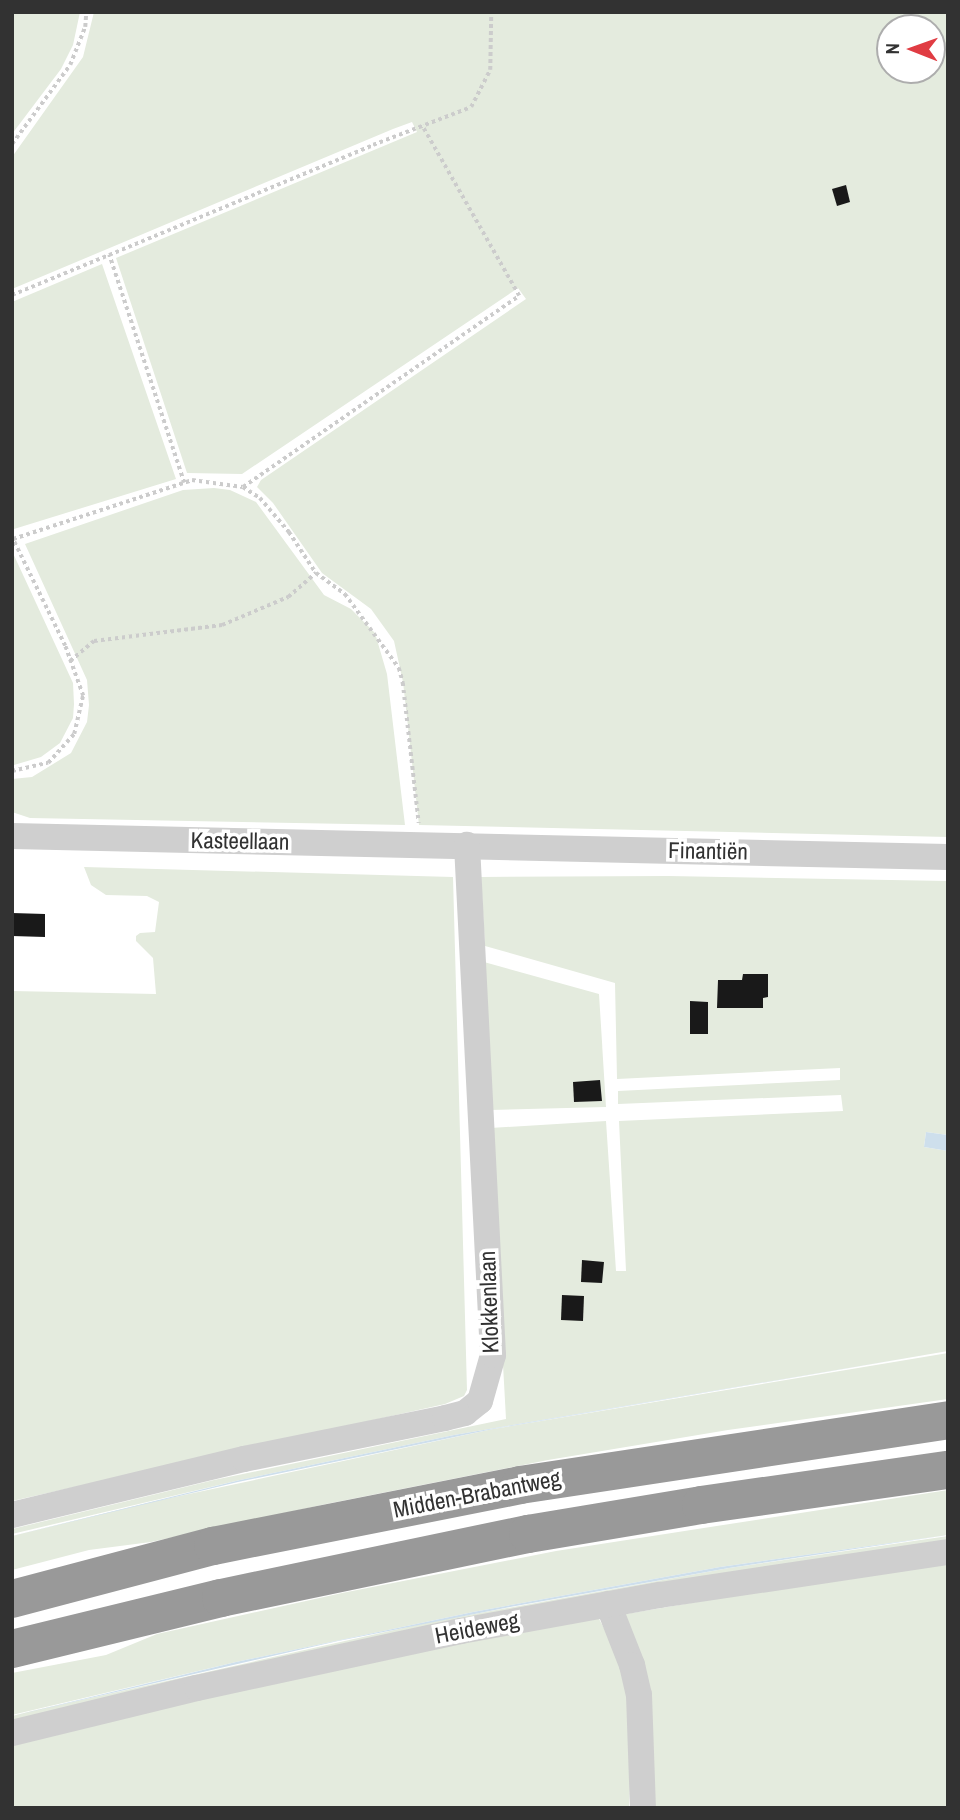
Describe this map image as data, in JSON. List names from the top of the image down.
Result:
{
  "streets": {
    "highway": ["Midden-Brabantweg"],
    "street": [
      "Kasteellaan",
      "Finantiën",
      "Klokkenlaan",
      "Heideweg"
    ]
  },
  "crossings": [
    ["Kasteellaan", "Finantiën"],
    ["Kasteellaan", "Klokkenlaan"],
    ["Finantiën", "Klokkenlaan"]
  ],
  "north": "left"
}
